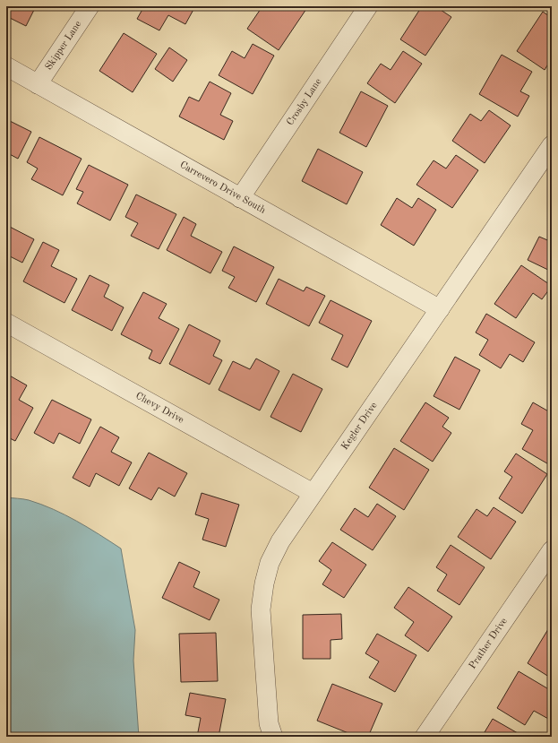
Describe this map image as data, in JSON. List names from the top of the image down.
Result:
{
  "streets": {
    "street": [
      "Skipper Lane",
      "Crosby Lane",
      "Carrevero Drive South",
      "Chevy Drive",
      "Kegler Drive",
      "Prather Drive"
    ]
  },
  "crossings": [
    ["Skipper Lane", "Carrevero Drive South"],
    ["Crosby Lane", "Carrevero Drive South"],
    ["Carrevero Drive South", "Kegler Drive"],
    ["Chevy Drive", "Kegler Drive"]
  ]
}
